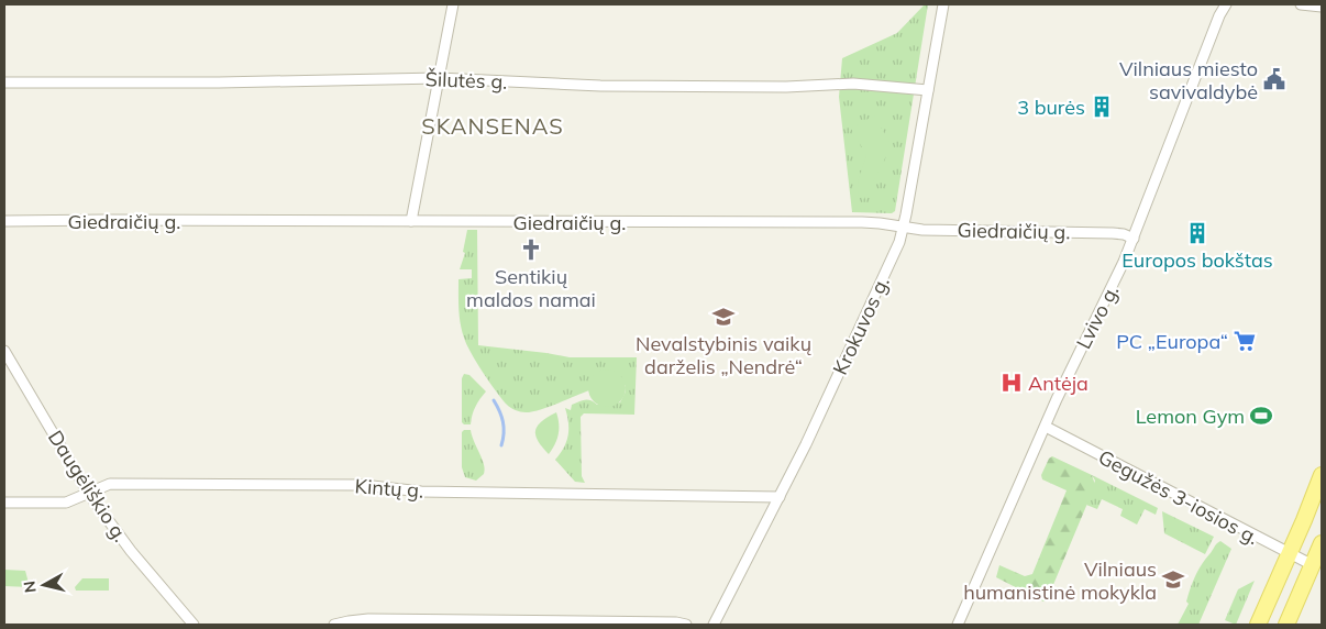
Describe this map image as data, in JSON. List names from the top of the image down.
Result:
{
  "streets": {
    "street": [
      "Šilutės g.",
      "Giedraičių g.",
      "Lvivo g.",
      "Krokuvos g.",
      "Daugėliškio g.",
      "Kintų g.",
      "Gegužės 3-iosios g."
    ]
  },
  "crossings": [
    ["Šilutės g.", "Krokuvos g."],
    ["Giedraičių g.", "Lvivo g."],
    ["Giedraičių g.", "Krokuvos g."],
    ["Lvivo g.", "Gegužės 3-iosios g."],
    ["Krokuvos g.", "Kintų g."],
    ["Daugėliškio g.", "Kintų g."]
  ],
  "districts": ["SKANSENAS"],
  "places": {
    "public building": ["Vilniaus miesto savivaldybė"],
    "building": ["3 burės", "Europos bokštas"],
    "church": ["Sentikių maldos namai"],
    "school or university": ["Nevalstybinis vaikų darželis „Nendrė“", "Vilniaus humanistinė mokykla"],
    "supermarket": ["PC „Europa“"],
    "hospital": ["Antėja"],
    "sports": ["Lemon Gym"]
  },
  "north": "left"
}
